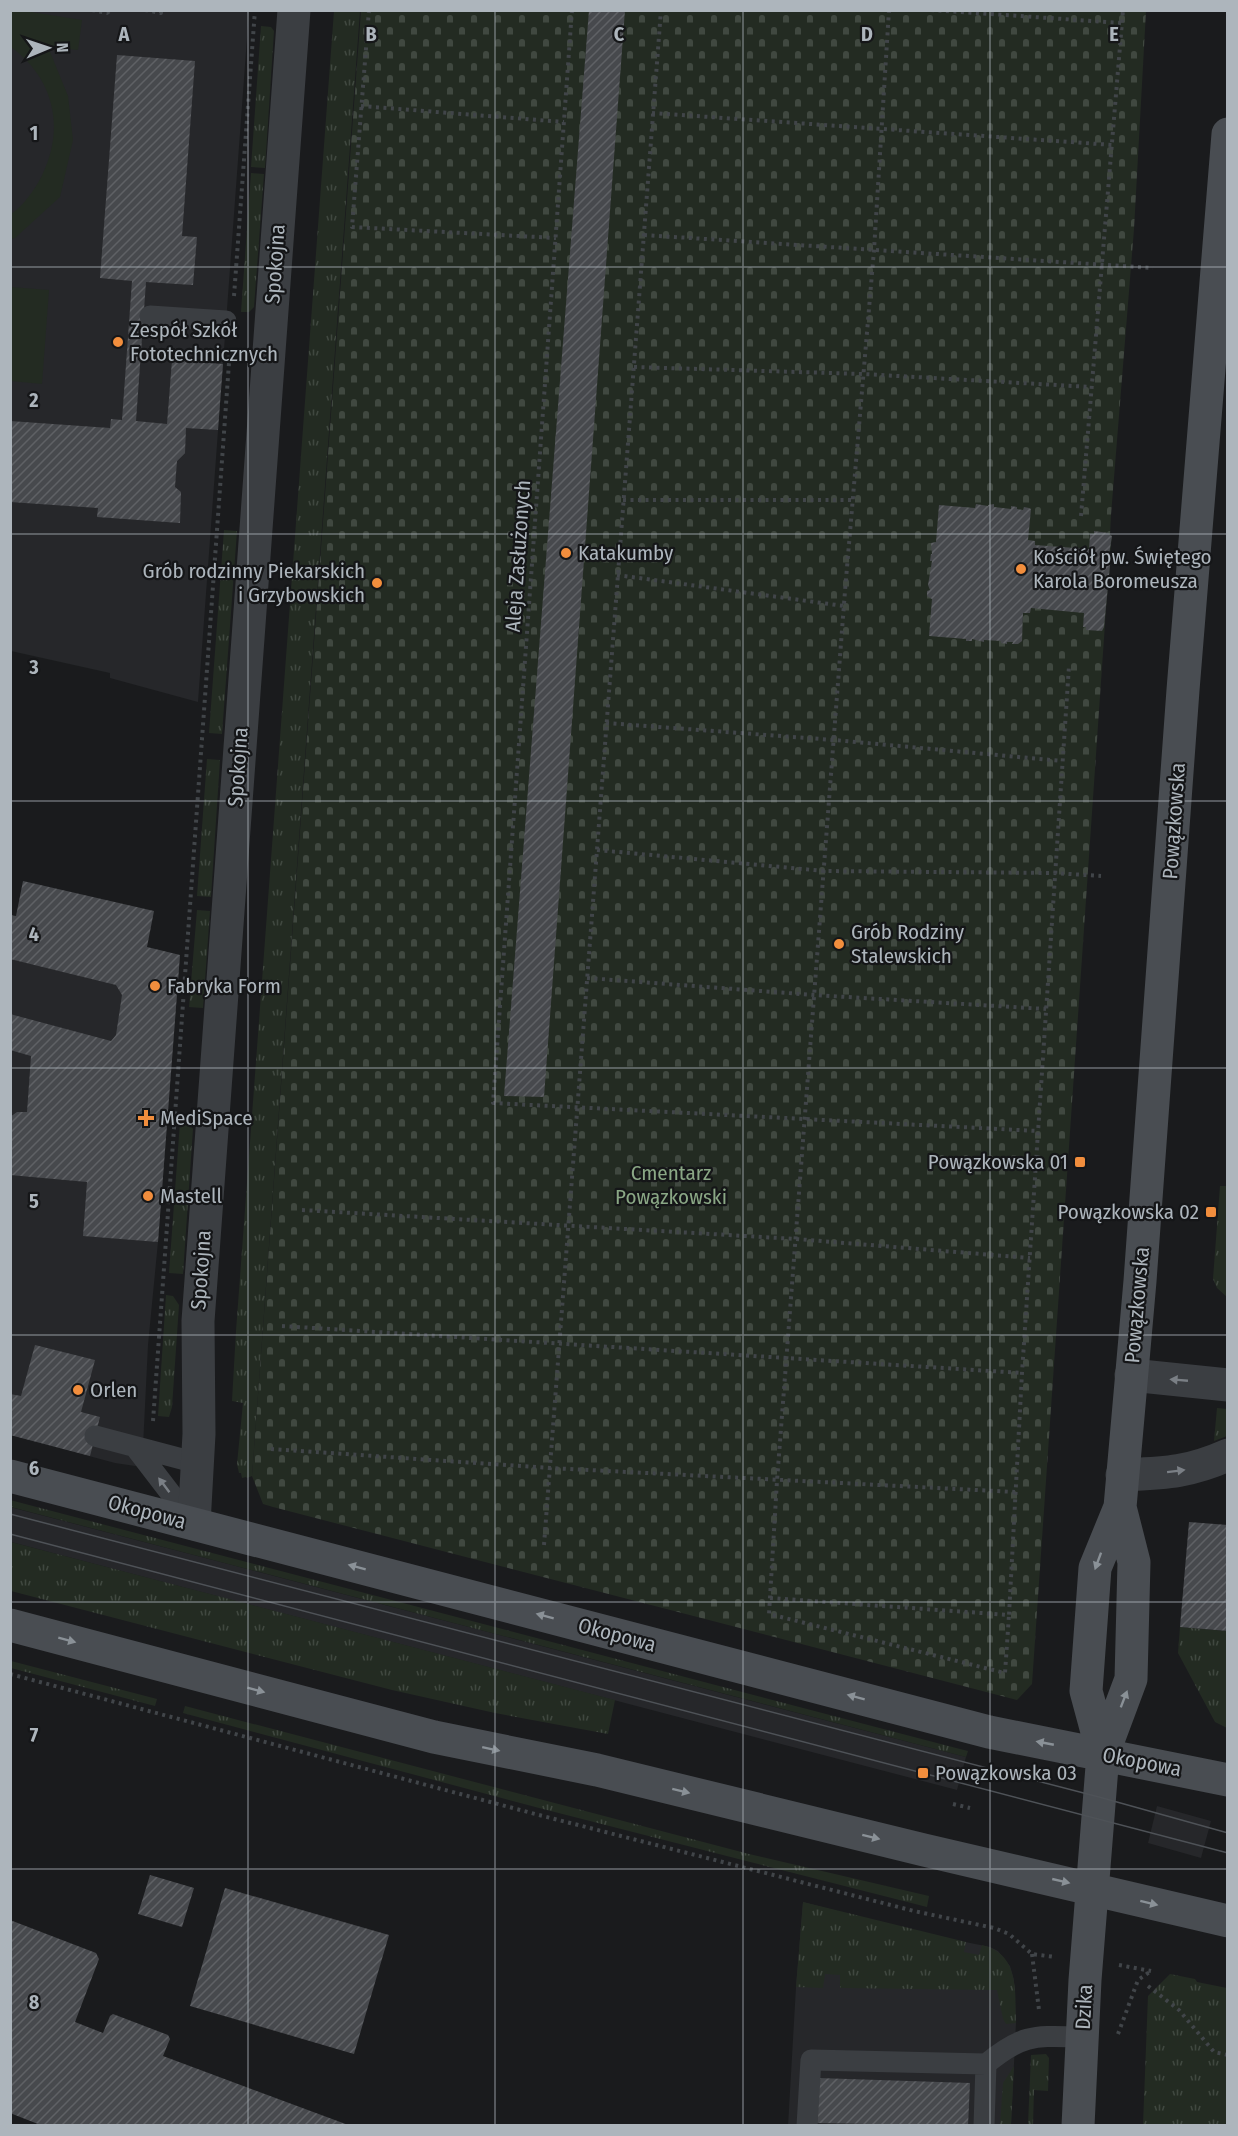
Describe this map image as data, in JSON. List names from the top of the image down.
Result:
{
  "streets": {
    "main road": ["Powązkowska", "Okopowa", "Dzika"],
    "street": ["Spokojna"],
    "path": ["Aleja Zasłużonych"]
  },
  "crossings": [
    ["Spokojna", "Okopowa"],
    ["Powązkowska", "Okopowa"],
    ["Powązkowska", "Dzika"]
  ],
  "parks": ["Cmentarz Powązkowski"],
  "places": {
    "other": [
      "Zespół Szkół Fototechnicznych",
      "Katakumby",
      "Kościół pw. Świętego Karola Boromeusza",
      "Grób rodzinny Piekarskich i Grzybowskich",
      "Grób Rodziny Stalewskich",
      "Fabryka Form",
      "Mastell",
      "Orlen"
    ],
    "health": ["MediSpace"],
    "transit": ["Powązkowska 01", "Powązkowska 02", "Powązkowska 03"]
  },
  "north": "right",
  "grid": {
    "columns": [
      "A",
      "B",
      "C",
      "D",
      "E"
    ],
    "rows": [
      "1",
      "2",
      "3",
      "4",
      "5",
      "6",
      "7",
      "8"
    ]
  }
}
